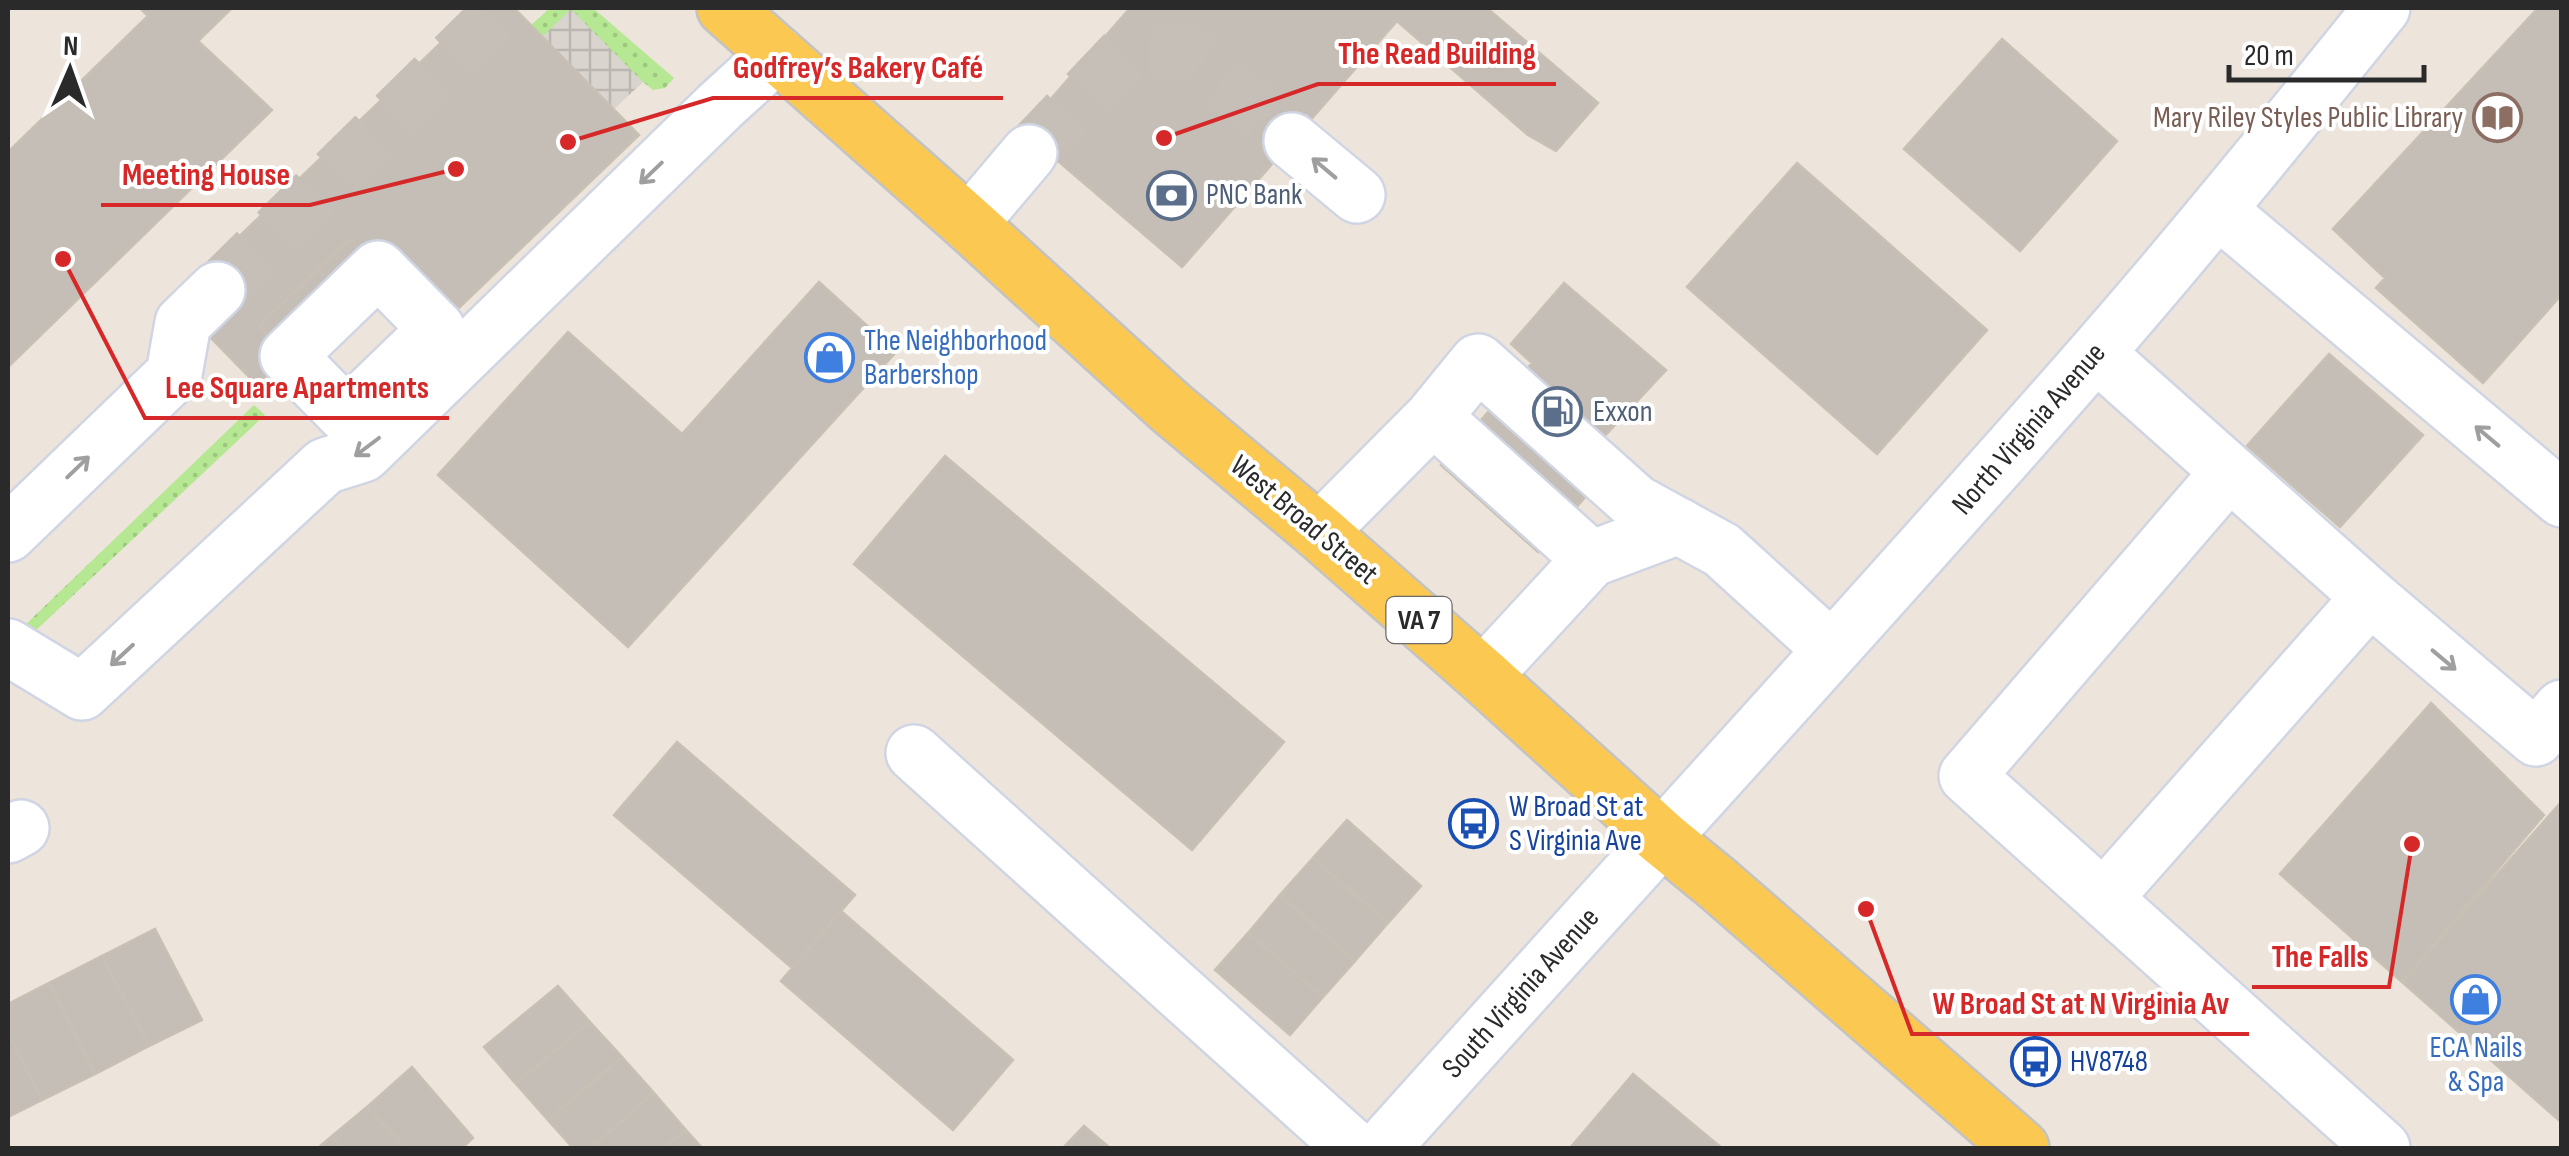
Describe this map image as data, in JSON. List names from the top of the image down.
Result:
{
  "streets": {
    "main road": ["West Broad Street", "VA 7"],
    "street": ["North Virginia Avenue", "South Virginia Avenue"]
  },
  "crossings": [
    ["North Virginia Avenue", "West Broad Street"],
    ["North Virginia Avenue", "South Virginia Avenue"],
    ["West Broad Street", "South Virginia Avenue"]
  ],
  "places": {
    "library": ["Mary Riley Styles Public Library"],
    "other": [
      "The Read Building",
      "Godfrey’s Bakery Café",
      "Meeting House",
      "Lee Square Apartments",
      "The Falls",
      "W Broad St at N Virginia Av"
    ],
    "bank": ["PNC Bank"],
    "shop": ["The Neighborhood Barbershop", "ECA Nails & Spa"],
    "fuel station": ["Exxon"],
    "bus stop": ["W Broad St at S Virginia Ave", "HV8748"]
  },
  "scale_bar": "20 m",
  "north": "top"
}
